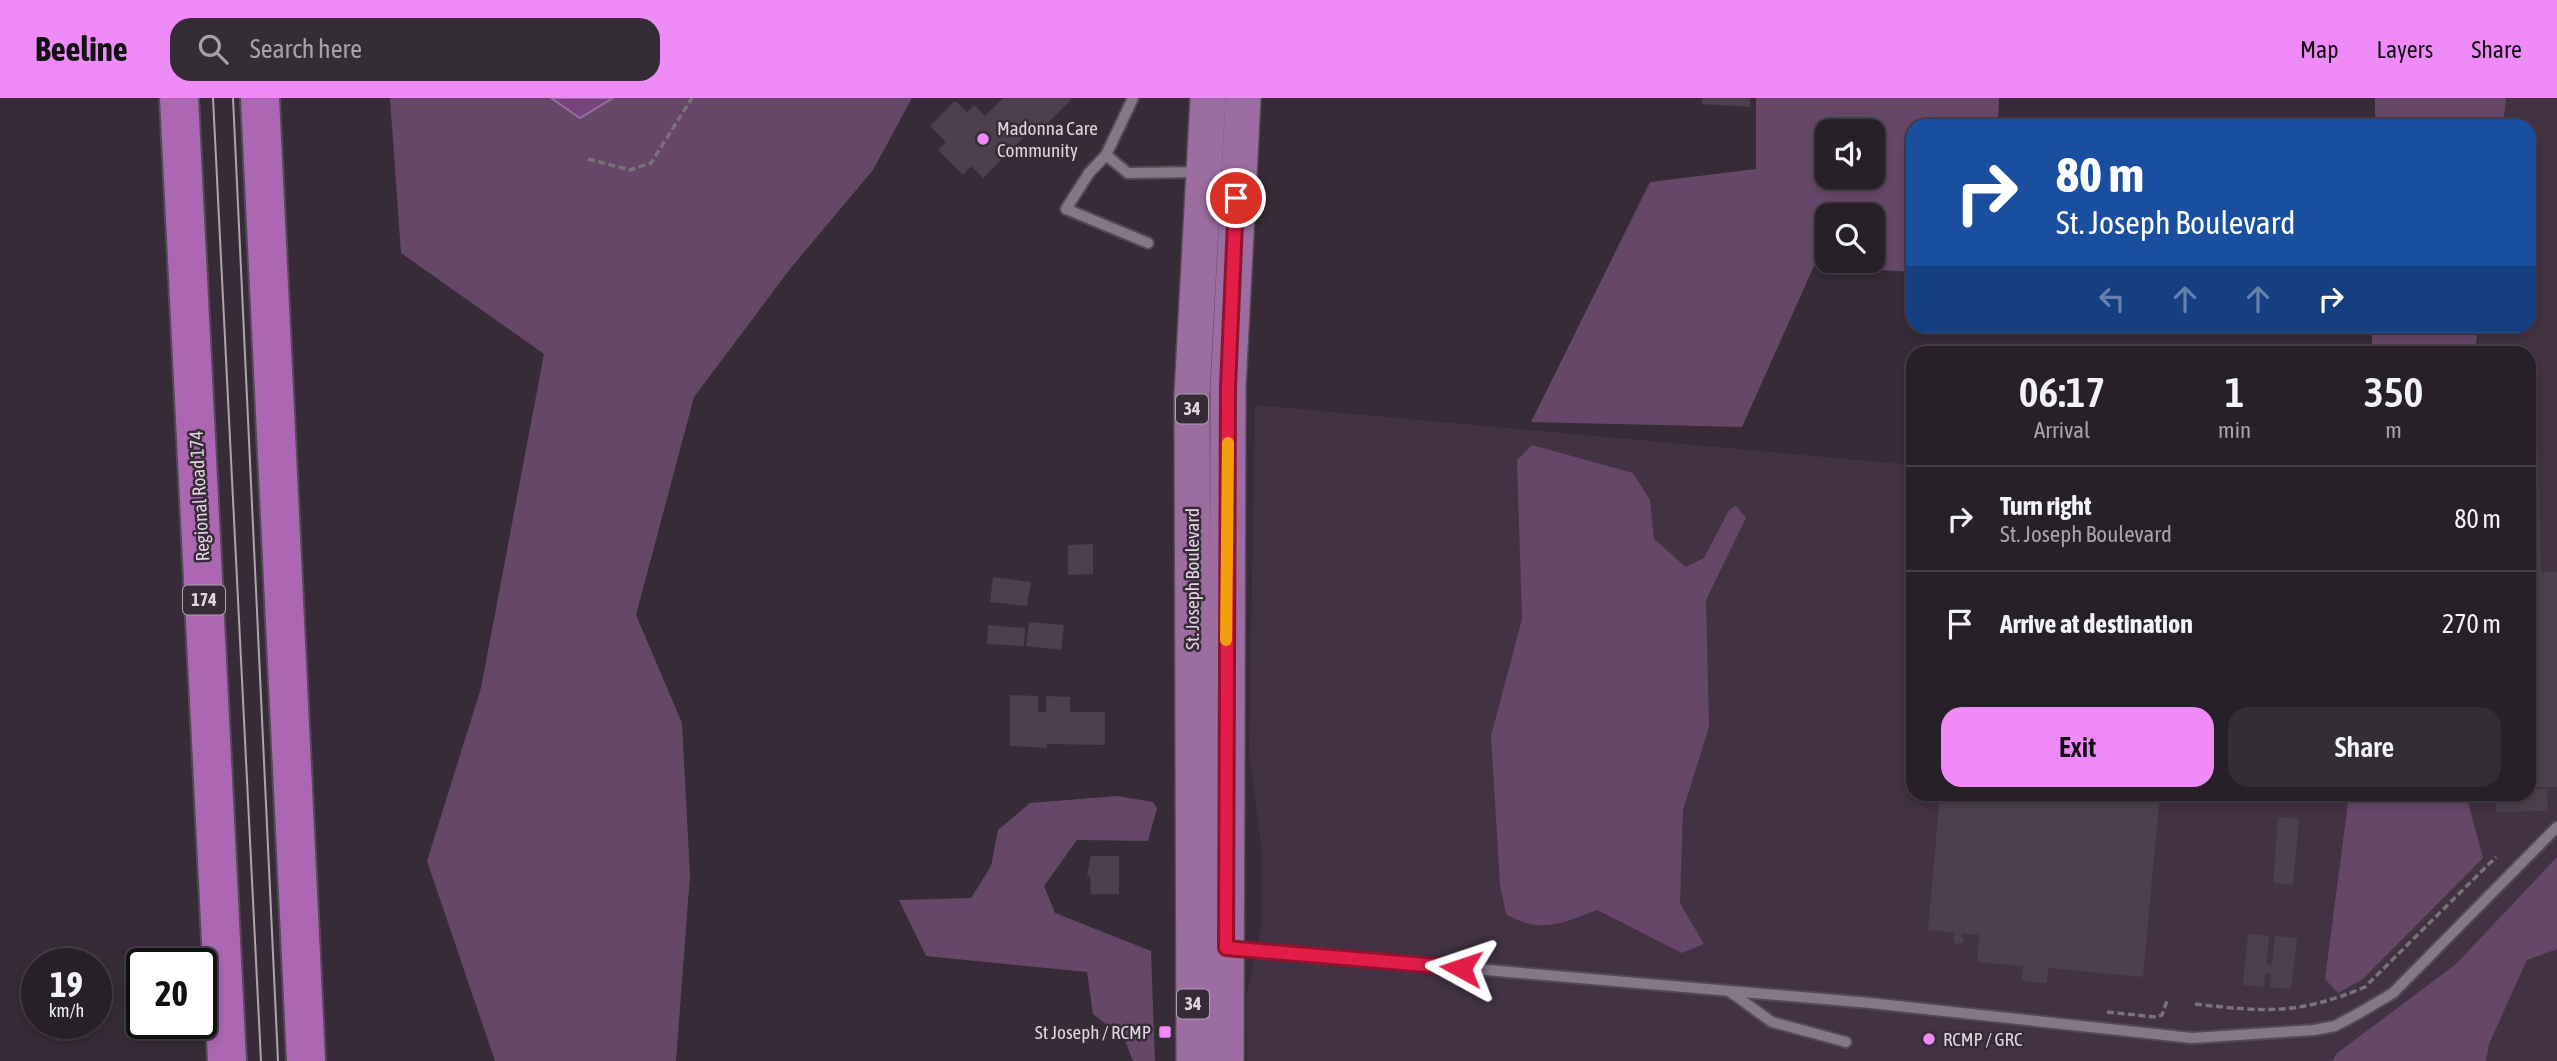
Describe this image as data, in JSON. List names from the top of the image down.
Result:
{
  "streets": {
    "highway": ["Regional Road 174", "174"],
    "main road": ["34", "St. Joseph Boulevard"]
  },
  "places": {
    "other": ["Madonna Care Community", "RCMP / GRC"],
    "transit": ["St Joseph / RCMP"]
  },
  "page": {
    "header": "Beeline",
    "search": "Search here",
    "nav": ["Map", "Layers", "Share"],
    "turn": ["80 m", "St. Joseph Boulevard"],
    "eta": [
      "06:17",
      "Arrival",
      "1",
      "min",
      "350",
      "m"
    ],
    "list": [
      {
        "name": "Turn right",
        "note": "St. Joseph Boulevard",
        "value": "80 m"
      },
      {
        "name": "Arrive at destination",
        "value": "270 m"
      }
    ],
    "buttons": ["Exit", "Share"],
    "speed": "19 km/h",
    "limit": "20"
  }
}
